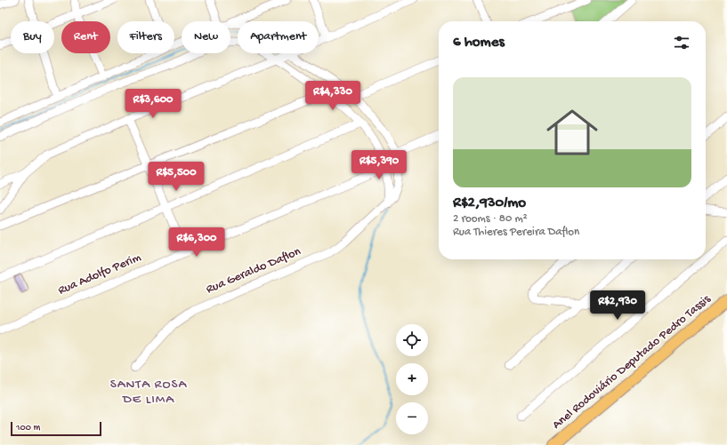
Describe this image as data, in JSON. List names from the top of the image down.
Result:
{
  "streets": {
    "highway": ["Anel Rodoviário Deputado Pedro Tassis"],
    "street": ["Rua Geraldo Daflon", "Rua Adolfo Perim"]
  },
  "districts": ["SANTA ROSA DE LIMA"],
  "scale_bar": "100 m",
  "page": {
    "chip": [
      "Buy",
      "Rent",
      "Filters",
      "New",
      "Apartment"
    ],
    "heading": "6 homes",
    "list": [
      {
        "name": "R$2,930/mo",
        "note": "2 rooms · 80 m² · Rua Thieres Pereira Daflon"
      }
    ],
    "price": [
      "R$4,330",
      "R$3,600",
      "R$5,390",
      "R$5,500",
      "R$6,300",
      "R$2,930"
    ],
    "map_buttons": ["+", "−"],
    "scale": "100 m"
  }
}
